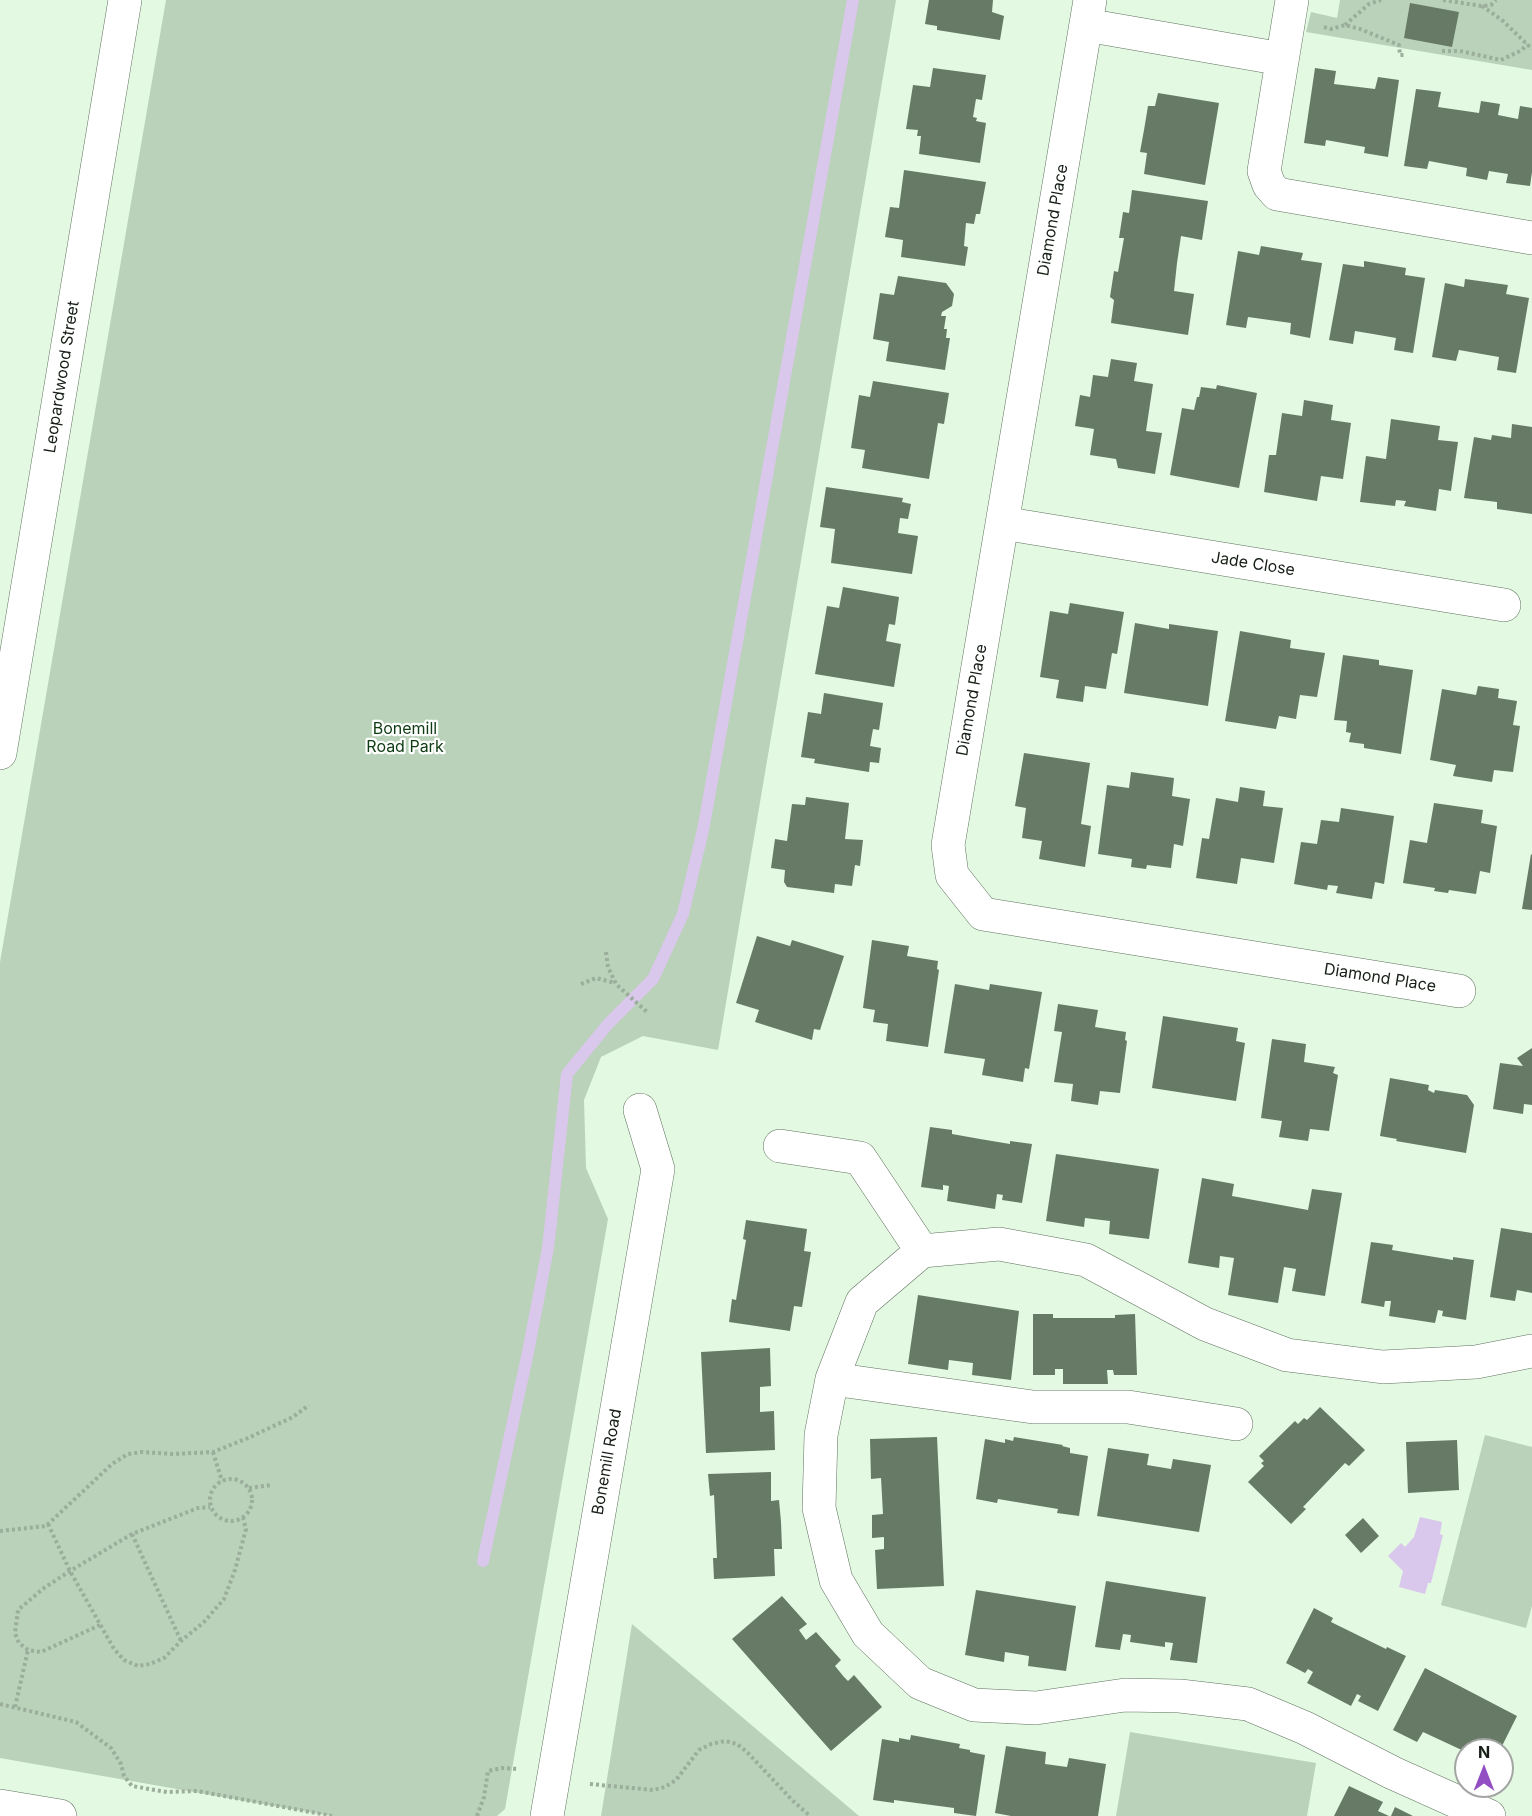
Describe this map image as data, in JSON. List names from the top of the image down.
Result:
{
  "streets": {
    "street": [
      "Diamond Place",
      "Leopardwood Street",
      "Jade Close",
      "Bonemill Road"
    ]
  },
  "crossings": [
    ["Diamond Place", "Jade Close"]
  ],
  "parks": ["Bonemill Road Park"],
  "north": "top"
}
